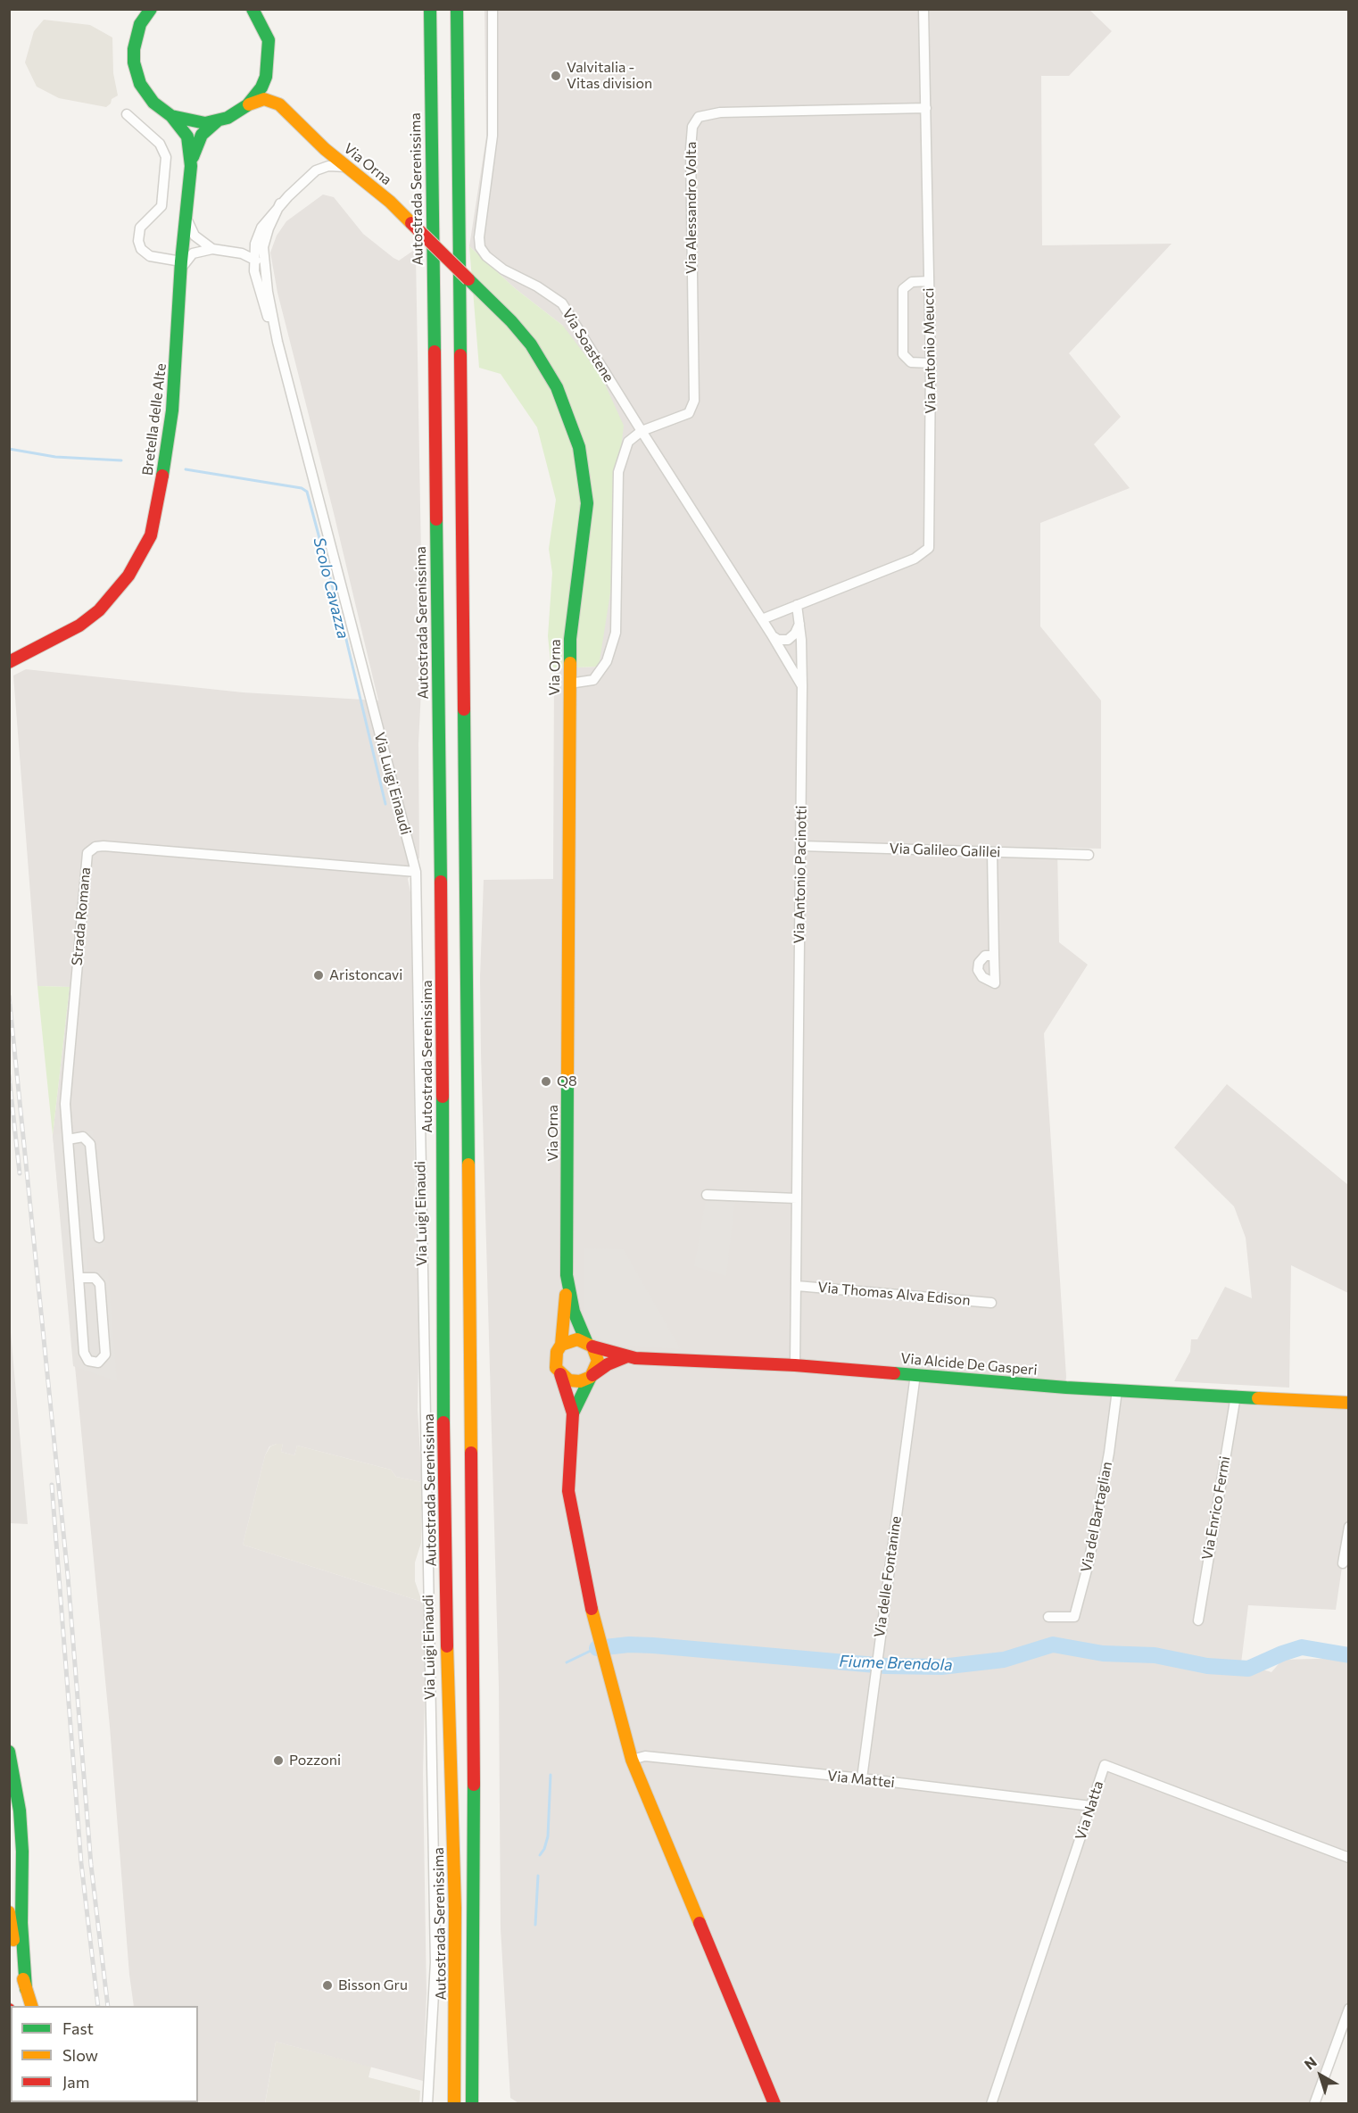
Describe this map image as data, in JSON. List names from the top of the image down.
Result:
{
  "streets": {
    "main road": [
      "Via Orna",
      "Autostrada Serenissima",
      "Bretella delle Alte",
      "Via Alcide De Gasperi"
    ],
    "street": [
      "Via Alessandro Volta",
      "Via Soastene",
      "Via Antonio Meucci",
      "Via Luigi Einaudi",
      "Via Galileo Galilei",
      "Via Antonio Pacinotti",
      "Strada Romana",
      "Via Thomas Alva Edison",
      "Via Enrico Fermi",
      "Via del Bartaglian",
      "Via delle Fontanine",
      "Via Mattei",
      "Via Natta"
    ]
  },
  "crossings": [
    ["Via Orna", "Bretella delle Alte"],
    ["Via Orna", "Via Luigi Einaudi"],
    ["Via Orna", "Via Alcide De Gasperi"],
    ["Via Alessandro Volta", "Via Soastene"],
    ["Via Alessandro Volta", "Via Antonio Meucci"],
    ["Bretella delle Alte", "Via Luigi Einaudi"],
    ["Via Luigi Einaudi", "Strada Romana"],
    ["Via Galileo Galilei", "Via Antonio Pacinotti"],
    ["Via Antonio Pacinotti", "Via Thomas Alva Edison"],
    ["Via Antonio Pacinotti", "Via Alcide De Gasperi"],
    ["Via Alcide De Gasperi", "Via Enrico Fermi"],
    ["Via Alcide De Gasperi", "Via del Bartaglian"],
    ["Via Alcide De Gasperi", "Via delle Fontanine"],
    ["Via delle Fontanine", "Via Mattei"],
    ["Via Mattei", "Via Natta"]
  ],
  "water": ["Scolo Cavazza", "Fiume Brendola"],
  "places": [
    "Valvitalia - Vitas division",
    "Aristoncavi",
    "Q8",
    "Pozzoni",
    "Bisson Gru"
  ],
  "legend": ["Fast", "Slow", "Jam"],
  "north": "top left"
}
